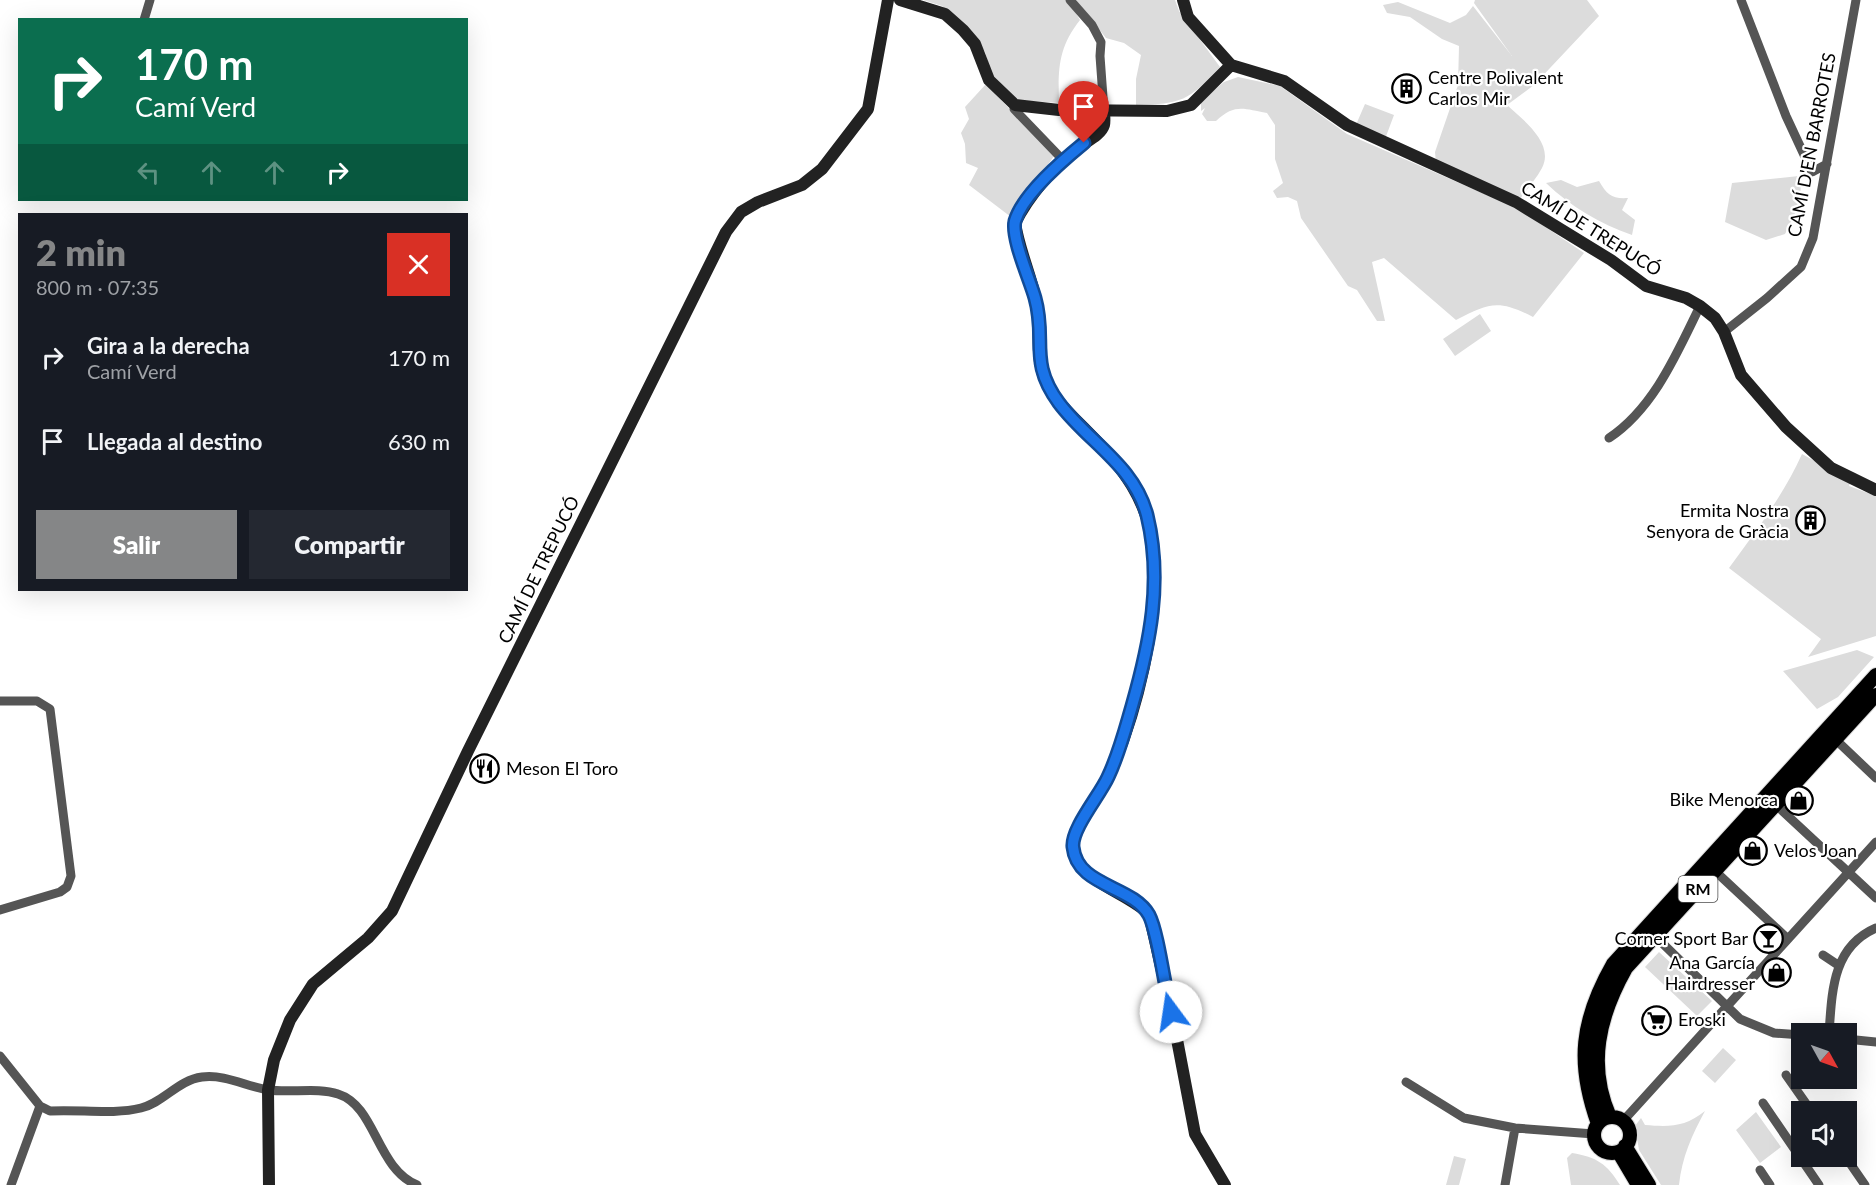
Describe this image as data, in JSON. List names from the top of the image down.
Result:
{
  "streets": {
    "main road": ["RM"],
    "street": ["CAMÍ D'EN BARROTES", "CAMÍ DE TREPUCÓ"]
  },
  "crossings": [
    ["CAMÍ D'EN BARROTES", "CAMÍ DE TREPUCÓ"]
  ],
  "places": {
    "building": ["Centre Polivalent Carlos Mir", "Ermita Nostra Senyora de Gràcia"],
    "restaurant": ["Meson El Toro"],
    "shop": ["Bike Menorca", "Velos Joan", "Ana García Hairdresser"],
    "bar": ["Corner Sport Bar"],
    "supermarket": ["Eroski"]
  },
  "north": "bottom right",
  "page": {
    "turn": ["170 m", "Camí Verd"],
    "heading": ["2 min", "800 m · 07:35"],
    "list": [
      {
        "name": "Gira a la derecha",
        "note": "Camí Verd",
        "value": "170 m"
      },
      {
        "name": "Llegada al destino",
        "value": "630 m"
      }
    ],
    "buttons": ["Salir", "Compartir"]
  }
}
